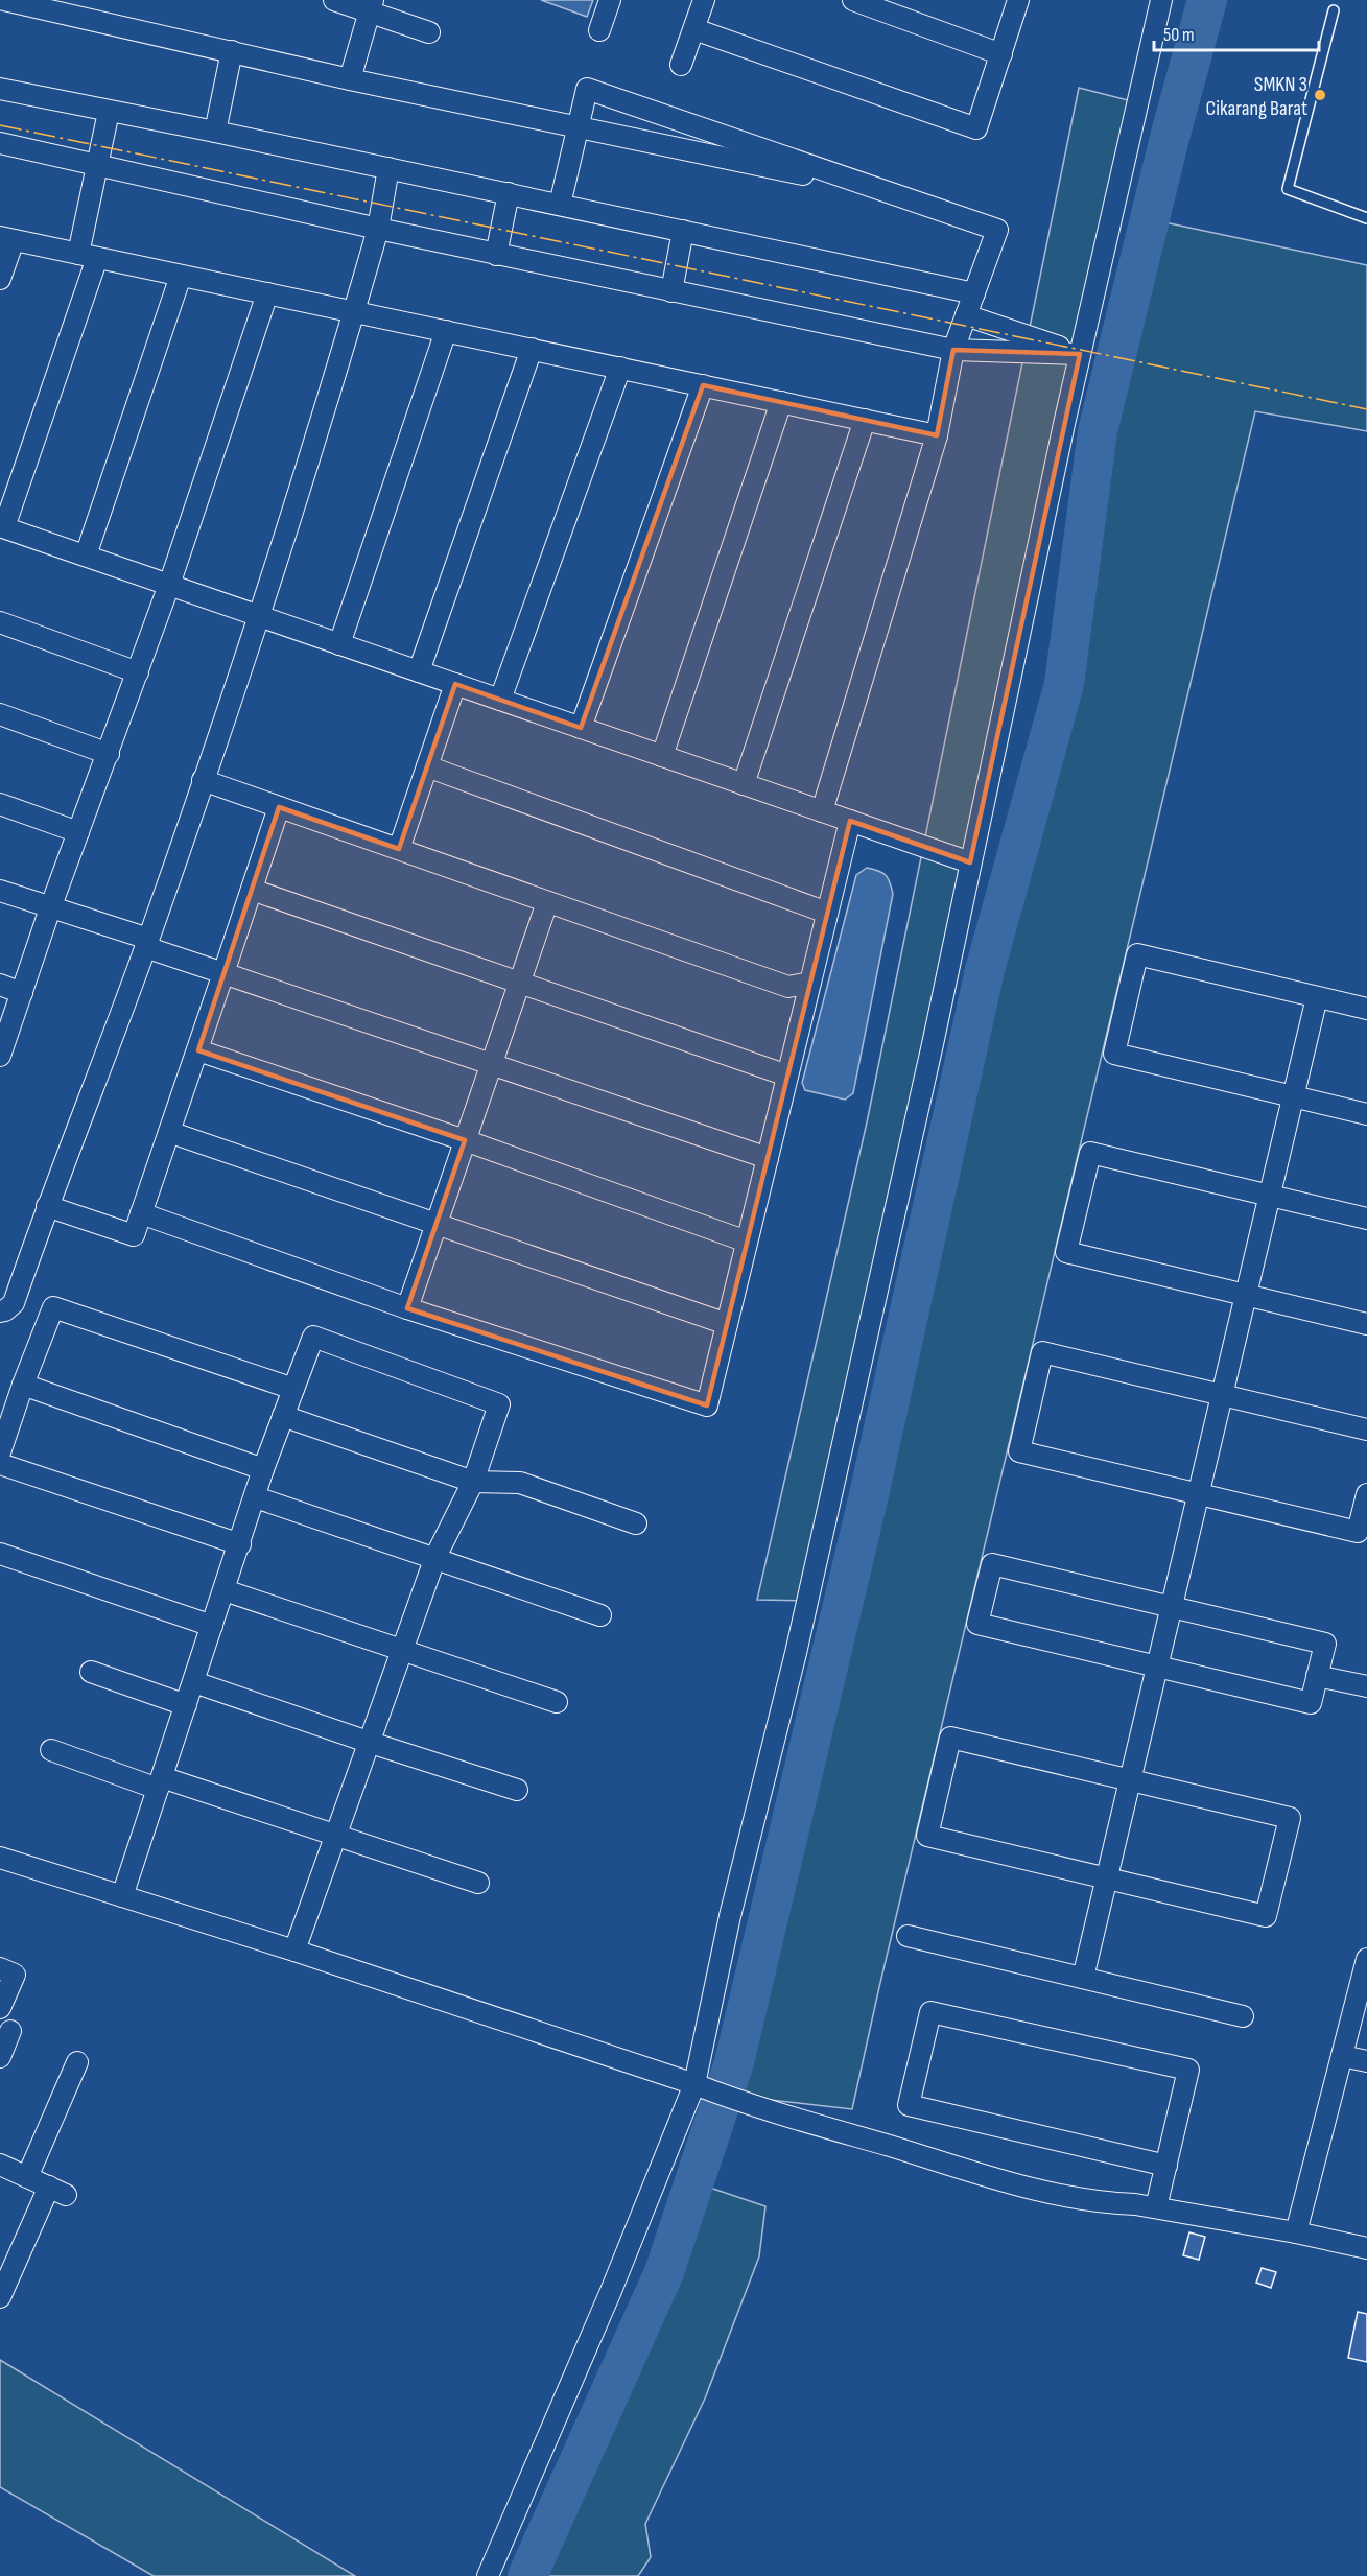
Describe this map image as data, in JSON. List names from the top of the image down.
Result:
{
  "places": ["SMKN 3 Cikarang Barat"],
  "scale_bar": "50 m"
}
